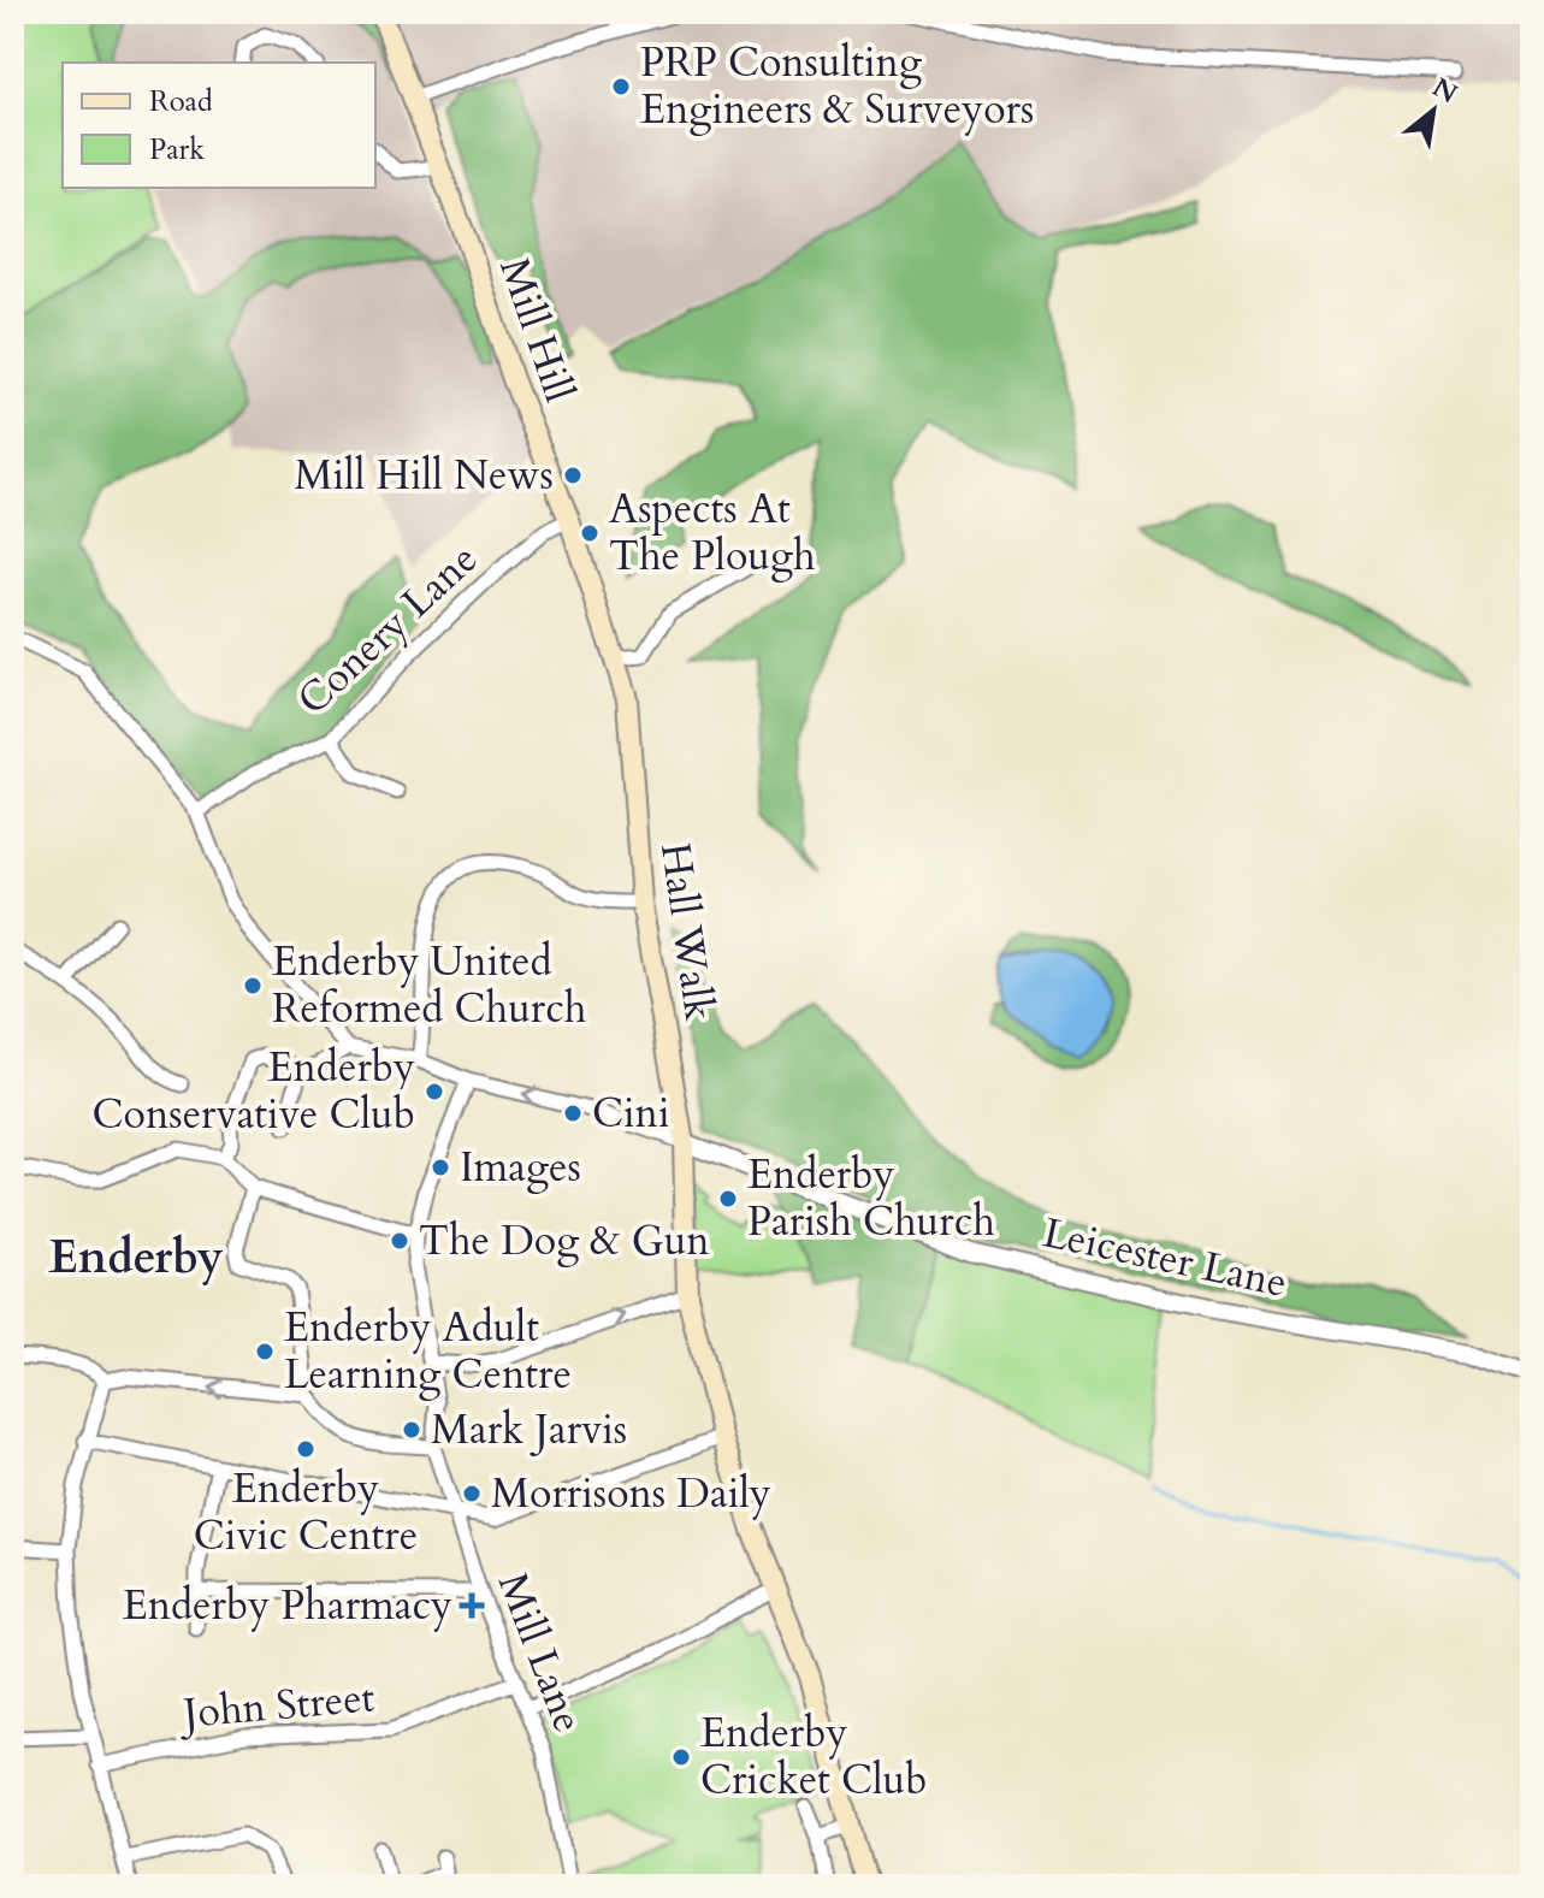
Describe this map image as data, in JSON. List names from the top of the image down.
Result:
{
  "streets": {
    "main road": ["Mill Hill", "Hall Walk"],
    "street": [
      "Conery Lane",
      "Leicester Lane",
      "Mill Lane",
      "John Street"
    ]
  },
  "crossings": [
    ["Mill Hill", "Conery Lane"],
    ["Mill Hill", "Hall Walk"],
    ["Hall Walk", "Leicester Lane"],
    ["Mill Lane", "John Street"]
  ],
  "districts": ["Enderby"],
  "places": {
    "other": [
      "PRP Consulting Engineers & Surveyors",
      "Mill Hill News",
      "Aspects At The Plough",
      "Enderby United Reformed Church",
      "Enderby Conservative Club",
      "Cini",
      "Images",
      "Enderby Parish Church",
      "The Dog & Gun",
      "Enderby Adult Learning Centre",
      "Mark Jarvis",
      "Enderby Civic Centre",
      "Morrisons Daily",
      "Enderby Cricket Club"
    ],
    "health": ["Enderby Pharmacy"]
  },
  "legend": ["Road", "Park"],
  "north": "top right"
}
